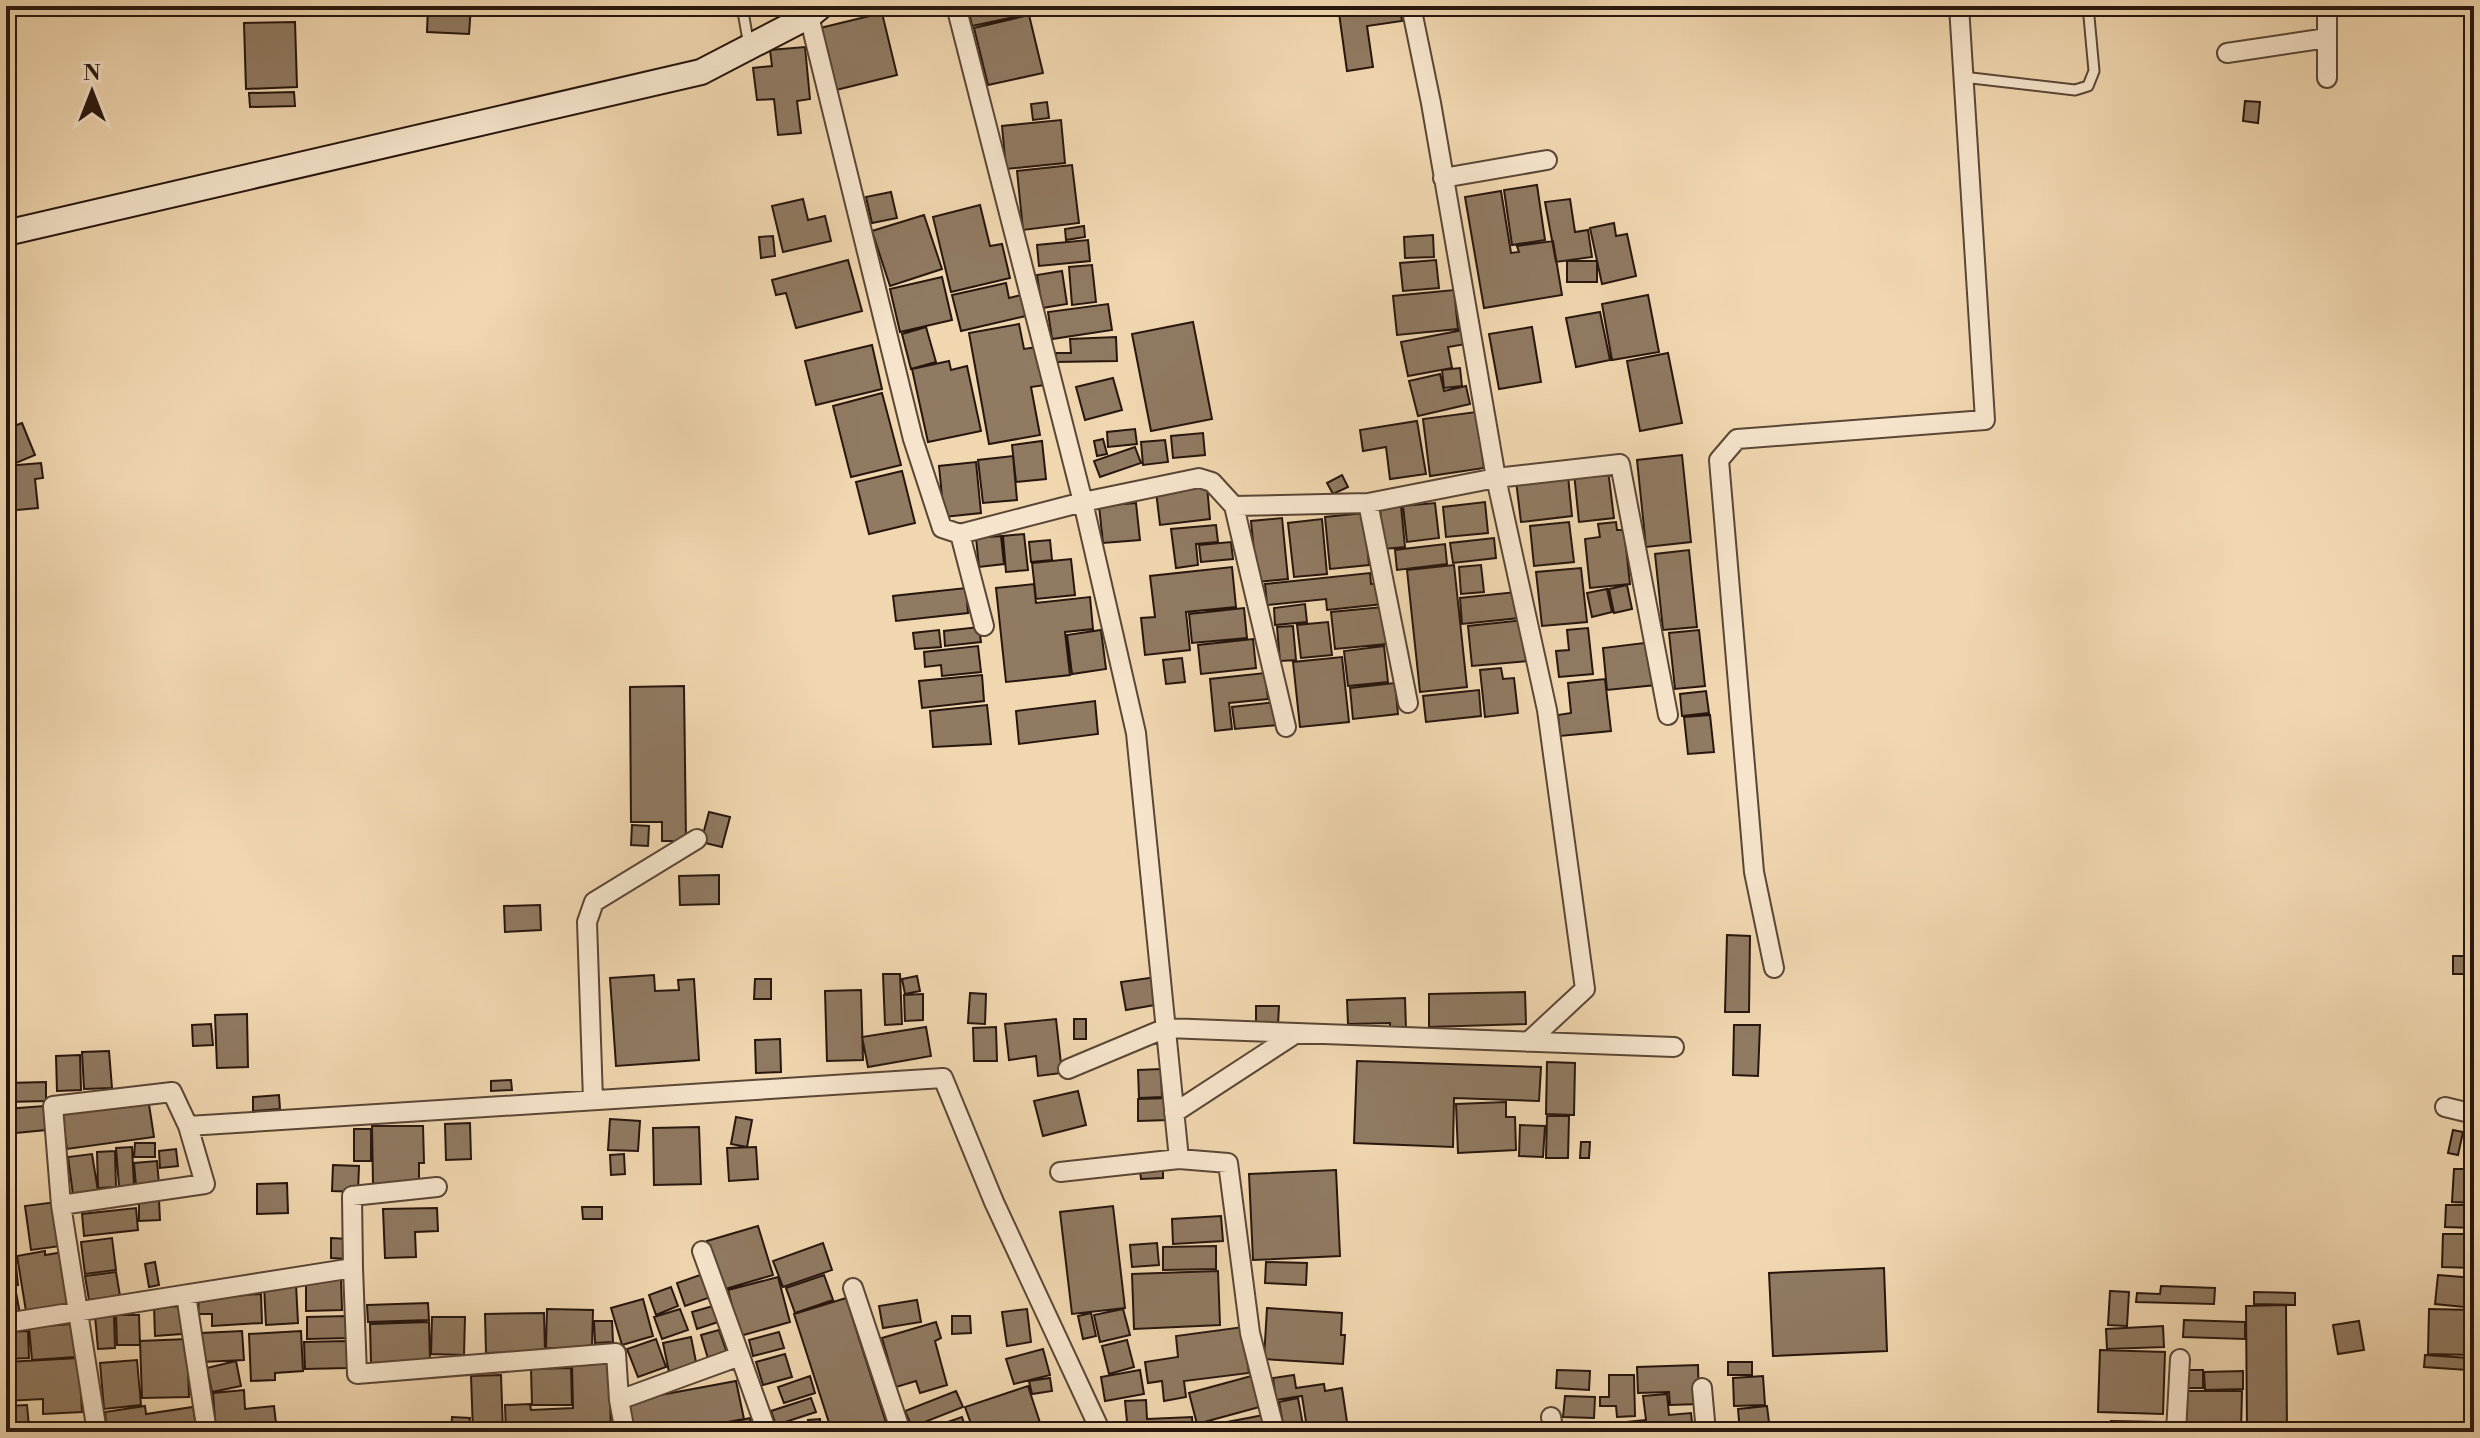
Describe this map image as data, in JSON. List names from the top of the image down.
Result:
{
  "north": "top"
}
